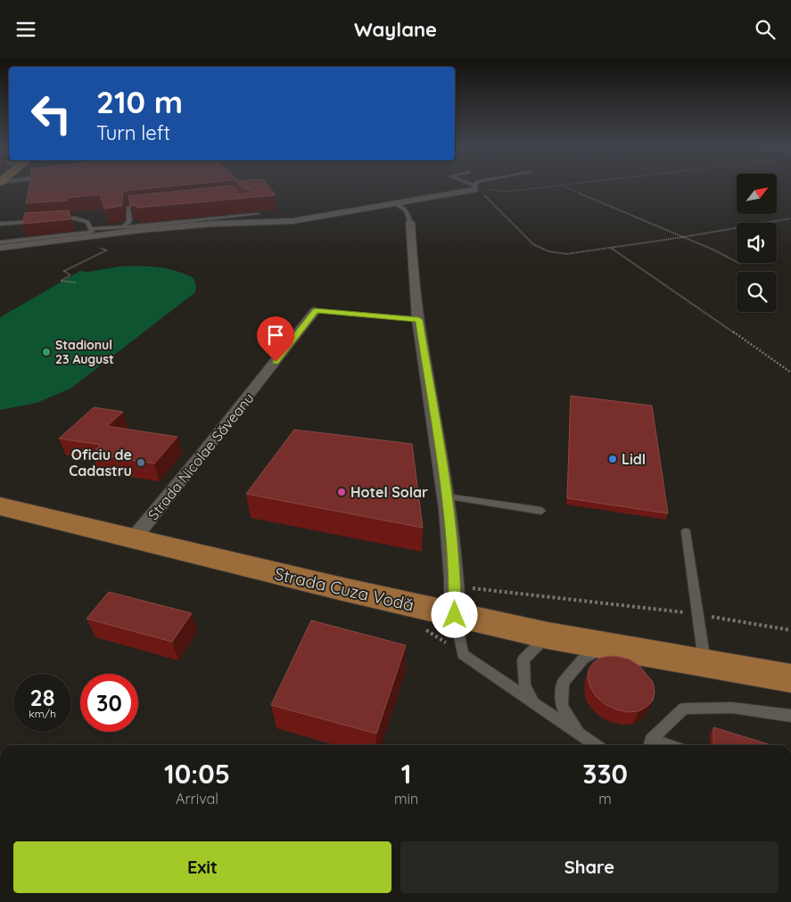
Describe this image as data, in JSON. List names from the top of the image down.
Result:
{
  "streets": {
    "main road": ["Strada Cuza Vodă"],
    "street": ["Strada Nicolae Săveanu"]
  },
  "crossings": [
    ["Strada Nicolae Săveanu", "Strada Cuza Vodă"]
  ],
  "places": [
    "Stadionul 23 August",
    "Lidl",
    "Oficiu de Cadastru",
    "Hotel Solar"
  ],
  "north": "top right",
  "page": {
    "header": "Waylane",
    "turn": ["210 m", "Turn left"],
    "speed": "28 km/h",
    "limit": "30",
    "eta": [
      "10:05",
      "Arrival",
      "1",
      "min",
      "330",
      "m"
    ],
    "buttons": ["Exit", "Share"]
  }
}
